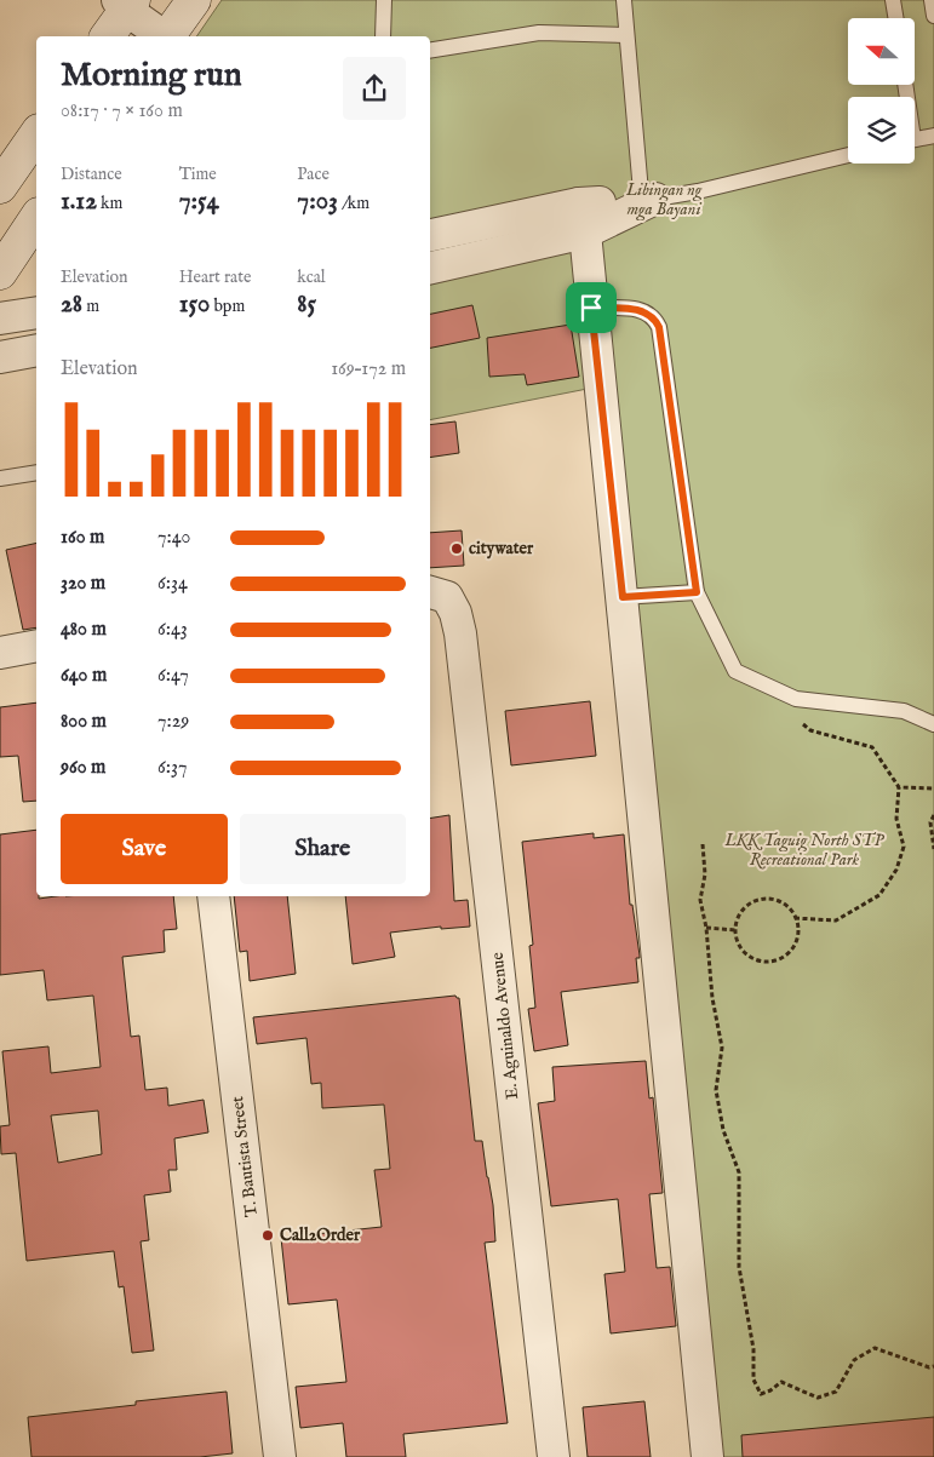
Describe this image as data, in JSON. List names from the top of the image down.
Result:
{
  "streets": {
    "street": ["E. Aguinaldo Avenue", "T. Bautista Street"]
  },
  "parks": ["Libingan ng mga Bayani", "LKK Taguig North STP Recreational Park"],
  "places": ["citywater", "Call2Order"],
  "north": "left",
  "page": {
    "heading": ["Morning run", "08:17 · 7 × 160 m"],
    "stats": [
      ["Distance", "1.12 km"],
      ["Time", "7:54"],
      ["Pace", "7:03 /km"],
      ["Elevation", "28 m"],
      ["Heart rate", "150 bpm"],
      ["kcal", "85"]
    ],
    "chart": ["Elevation", "169–172 m"],
    "list": [
      {
        "name": "160 m",
        "note": "7:40"
      },
      {
        "name": "320 m",
        "note": "6:34"
      },
      {
        "name": "480 m",
        "note": "6:43"
      },
      {
        "name": "640 m",
        "note": "6:47"
      },
      {
        "name": "800 m",
        "note": "7:29"
      },
      {
        "name": "960 m",
        "note": "6:37"
      }
    ],
    "buttons": ["Save", "Share"]
  }
}
